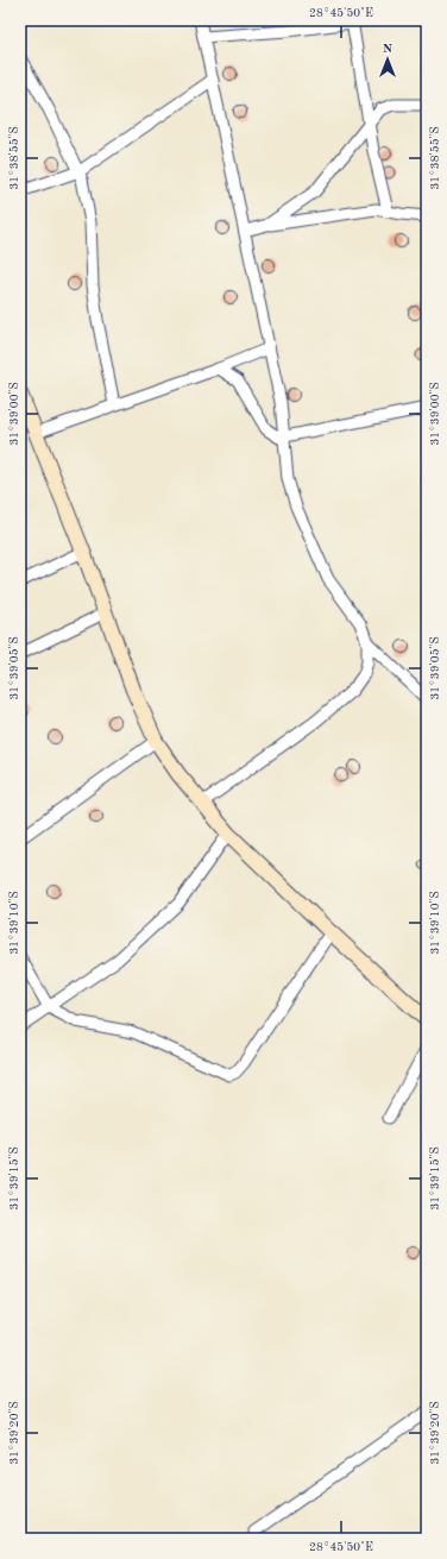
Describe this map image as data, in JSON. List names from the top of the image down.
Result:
{
  "north": "top",
  "coordinates": [
    "28°45'50\"E",
    "31°38'55\"S",
    "31°39'00\"S",
    "31°39'05\"S",
    "31°39'10\"S",
    "31°39'15\"S",
    "31°39'20\"S"
  ]
}
